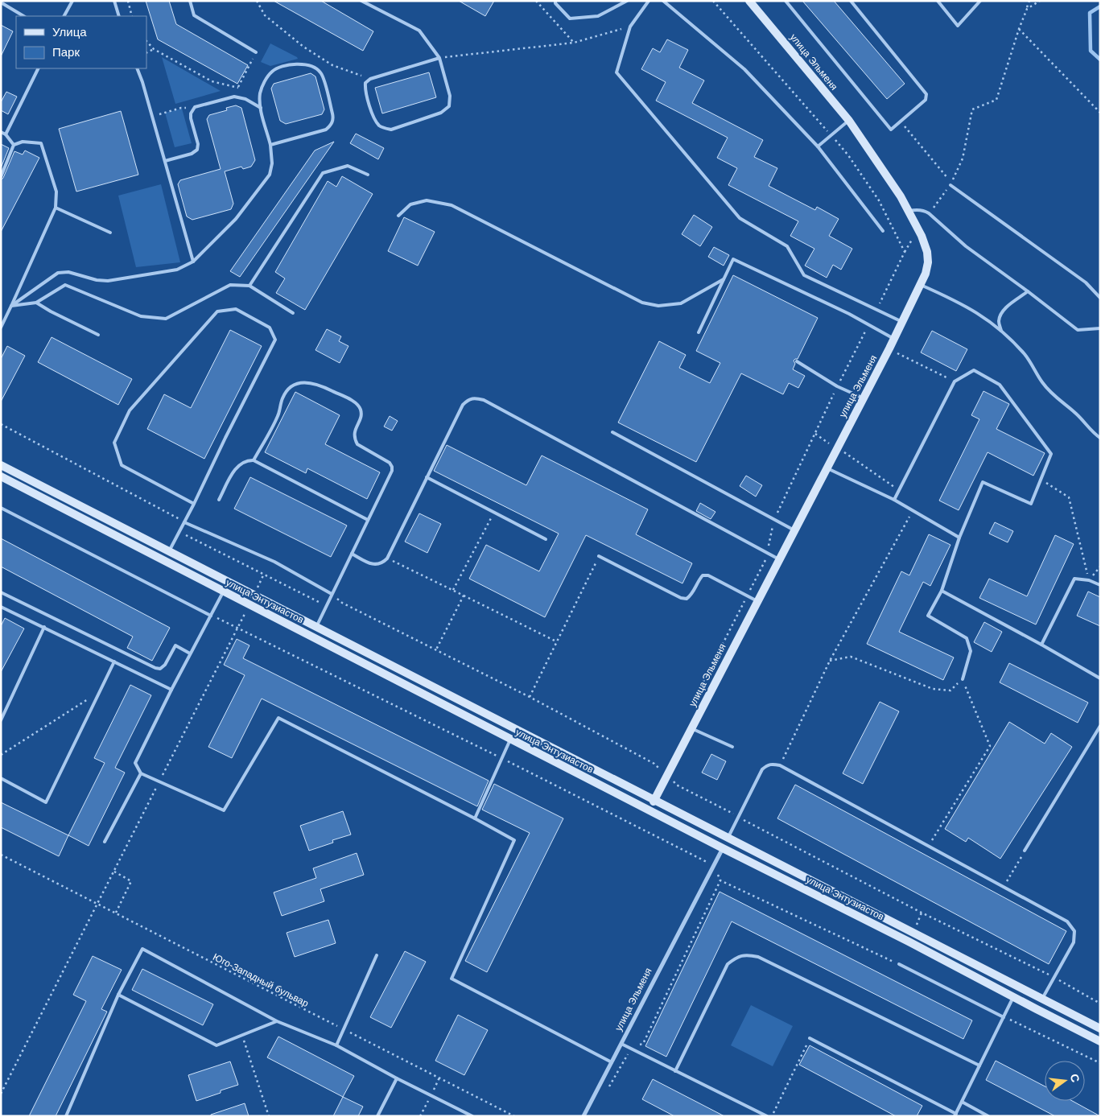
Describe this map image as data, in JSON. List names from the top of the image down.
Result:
{
  "streets": {
    "main road": ["улица Эльменя", "улица Энтузиастов"],
    "path": ["Юго-Западный бульвар"]
  },
  "crossings": [
    ["улица Эльменя", "улица Энтузиастов"]
  ],
  "legend": ["Улица", "Парк"],
  "north": "right"
}
